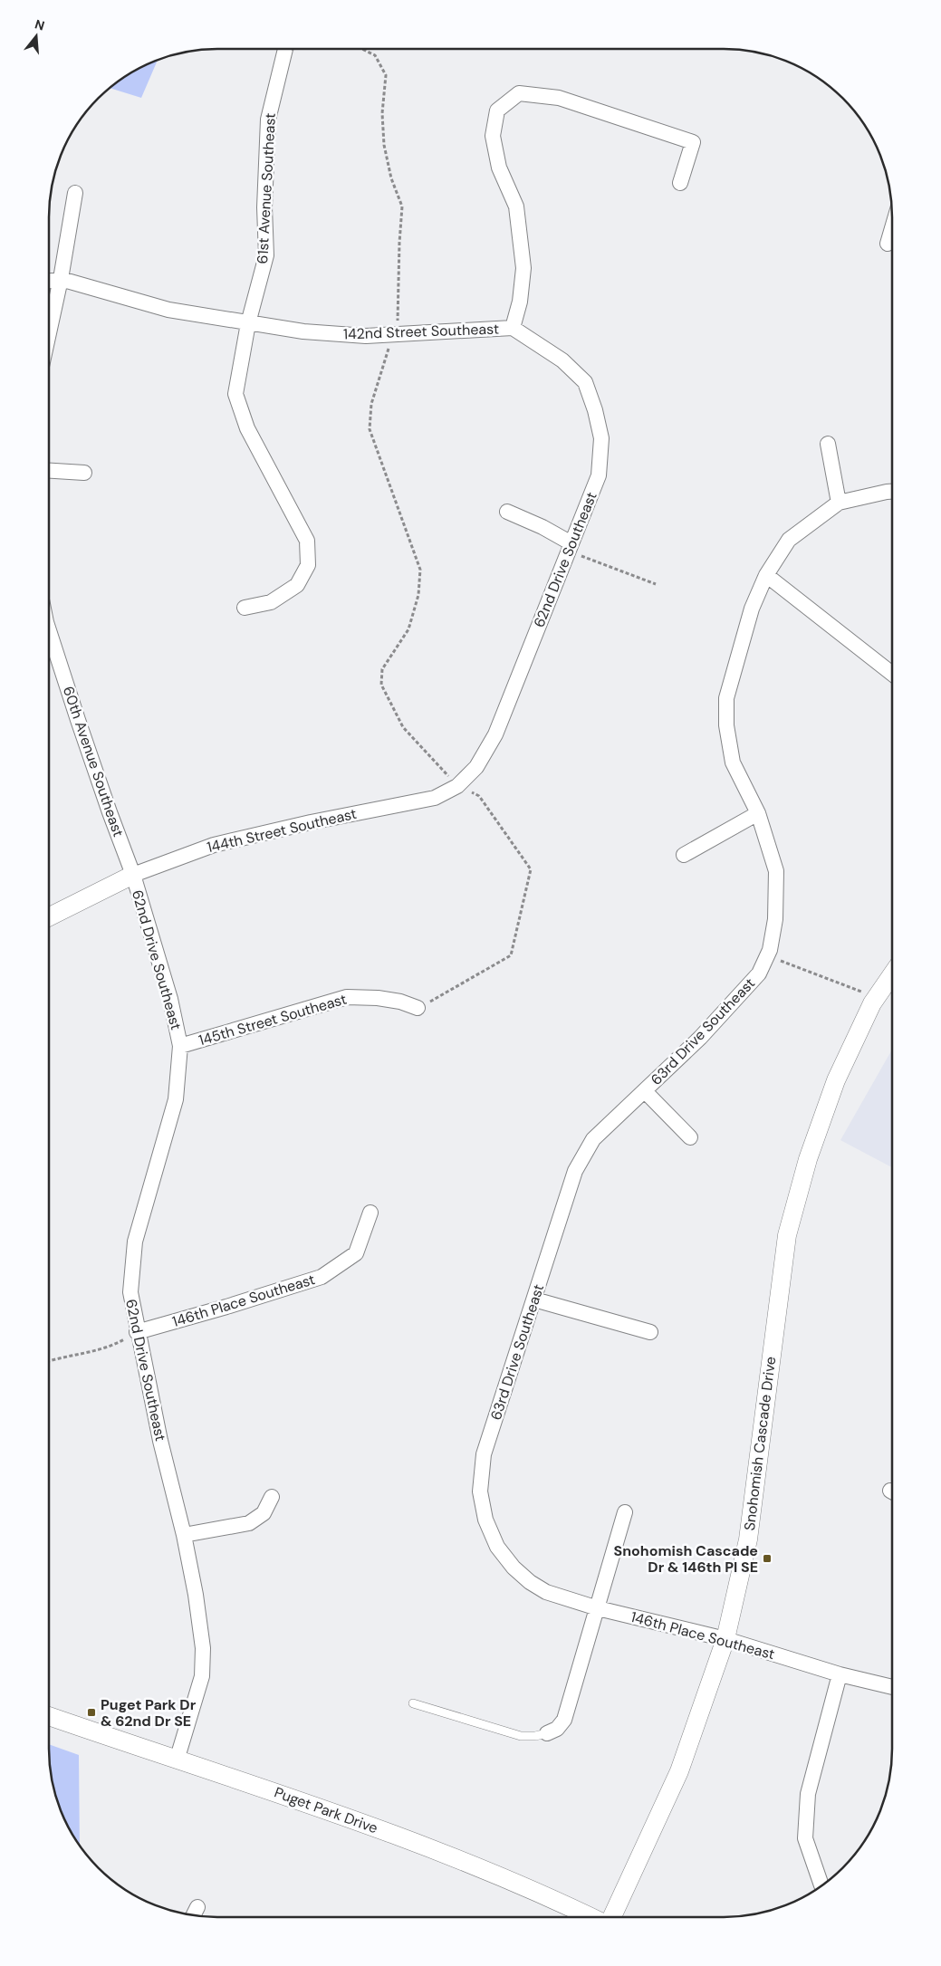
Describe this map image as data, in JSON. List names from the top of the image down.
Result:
{
  "streets": {
    "street": [
      "61st Avenue Southeast",
      "142nd Street Southeast",
      "62nd Drive Southeast",
      "60th Avenue Southeast",
      "144th Street Southeast",
      "145th Street Southeast",
      "63rd Drive Southeast",
      "146th Place Southeast",
      "Snohomish Cascade Drive",
      "Puget Park Drive"
    ]
  },
  "crossings": [
    ["61st Avenue Southeast", "142nd Street Southeast"],
    ["142nd Street Southeast", "62nd Drive Southeast"],
    ["62nd Drive Southeast", "60th Avenue Southeast"],
    ["62nd Drive Southeast", "144th Street Southeast"],
    ["62nd Drive Southeast", "145th Street Southeast"],
    ["62nd Drive Southeast", "146th Place Southeast"],
    ["62nd Drive Southeast", "Puget Park Drive"],
    ["60th Avenue Southeast", "144th Street Southeast"],
    ["63rd Drive Southeast", "146th Place Southeast"],
    ["146th Place Southeast", "Snohomish Cascade Drive"]
  ],
  "places": {
    "transit": ["Snohomish Cascade Dr & 146th Pl SE", "Puget Park Dr & 62nd Dr SE"]
  },
  "north": "top"
}
